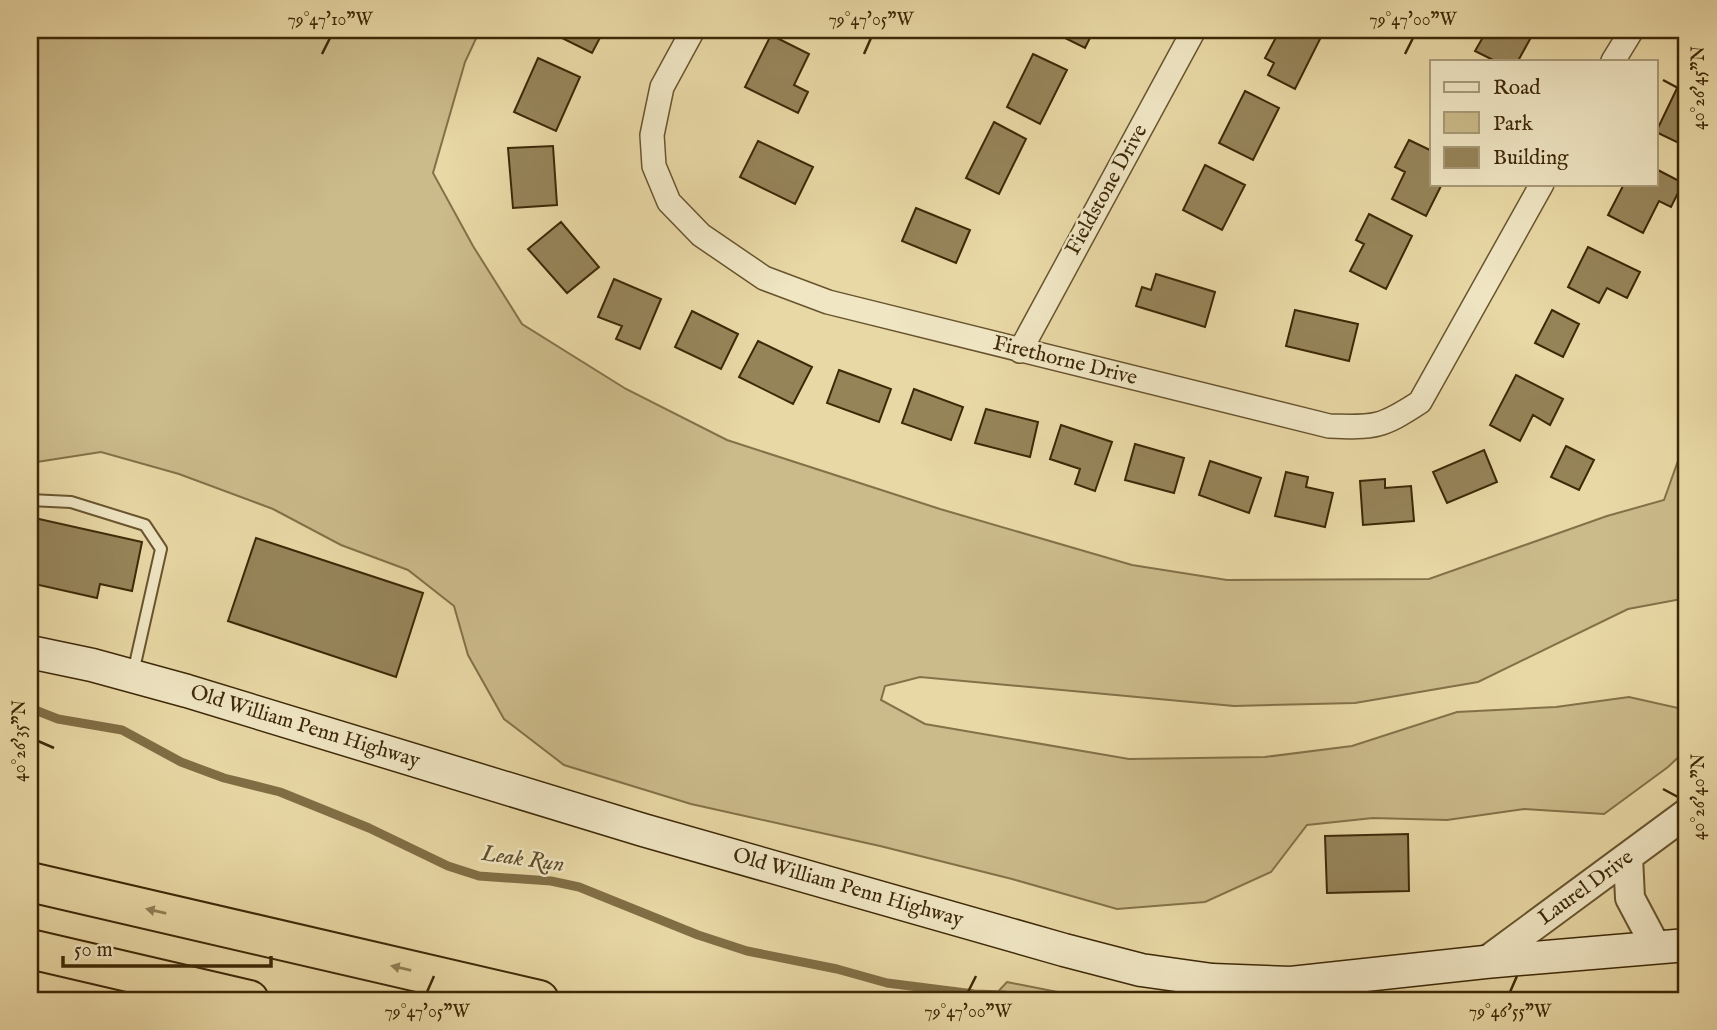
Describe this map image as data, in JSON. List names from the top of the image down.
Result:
{
  "streets": {
    "main road": ["Old William Penn Highway"],
    "street": ["Fieldstone Drive", "Firethorne Drive", "Laurel Drive"]
  },
  "crossings": [
    ["Fieldstone Drive", "Firethorne Drive"],
    ["Old William Penn Highway", "Laurel Drive"]
  ],
  "water": ["Leak Run"],
  "legend": ["Road", "Park", "Building"],
  "scale_bar": "50 m",
  "coordinates": [
    "79°47'10\"W",
    "79°47'05\"W",
    "79°47'00\"W",
    "40°26'45\"N",
    "40°26'35\"N",
    "40°26'40\"N",
    "79°46'55\"W"
  ]
}
